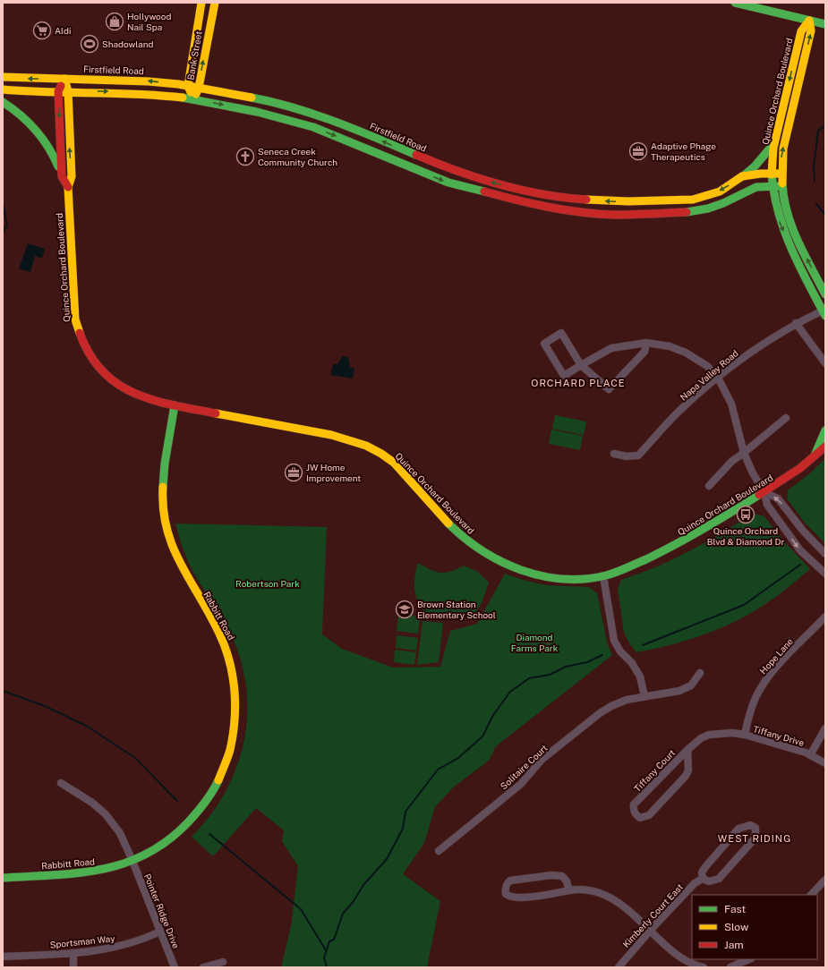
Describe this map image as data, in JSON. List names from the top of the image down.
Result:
{
  "streets": {
    "street": [
      "Bank Street",
      "Firstfield Road",
      "Quince Orchard Boulevard",
      "Napa Valley Road",
      "Rabbitt Road",
      "Hope Lane",
      "Tiffany Drive",
      "Solitaire Court",
      "Tiffany Court",
      "Pointer Ridge Drive",
      "Kimberly Court East",
      "Sportsman Way"
    ]
  },
  "crossings": [
    ["Bank Street", "Firstfield Road"],
    ["Firstfield Road", "Quince Orchard Boulevard"],
    ["Quince Orchard Boulevard", "Napa Valley Road"],
    ["Quince Orchard Boulevard", "Rabbitt Road"],
    ["Rabbitt Road", "Pointer Ridge Drive"],
    ["Hope Lane", "Tiffany Drive"],
    ["Hope Lane", "Tiffany Court"],
    ["Tiffany Drive", "Tiffany Court"],
    ["Pointer Ridge Drive", "Sportsman Way"]
  ],
  "districts": ["ORCHARD PLACE", "WEST RIDING"],
  "parks": ["Robertson Park", "Diamond Farms Park"],
  "places": {
    "shop": ["Hollywood Nail Spa"],
    "supermarket": ["Aldi"],
    "sports": ["Shadowland"],
    "office": ["Adaptive Phage Therapeutics", "JW Home Improvement"],
    "church": ["Seneca Creek Community Church"],
    "bus stop": ["Quince Orchard Blvd & Diamond Dr"],
    "school or university": ["Brown Station Elementary School"]
  },
  "legend": ["Fast", "Slow", "Jam"]
}
